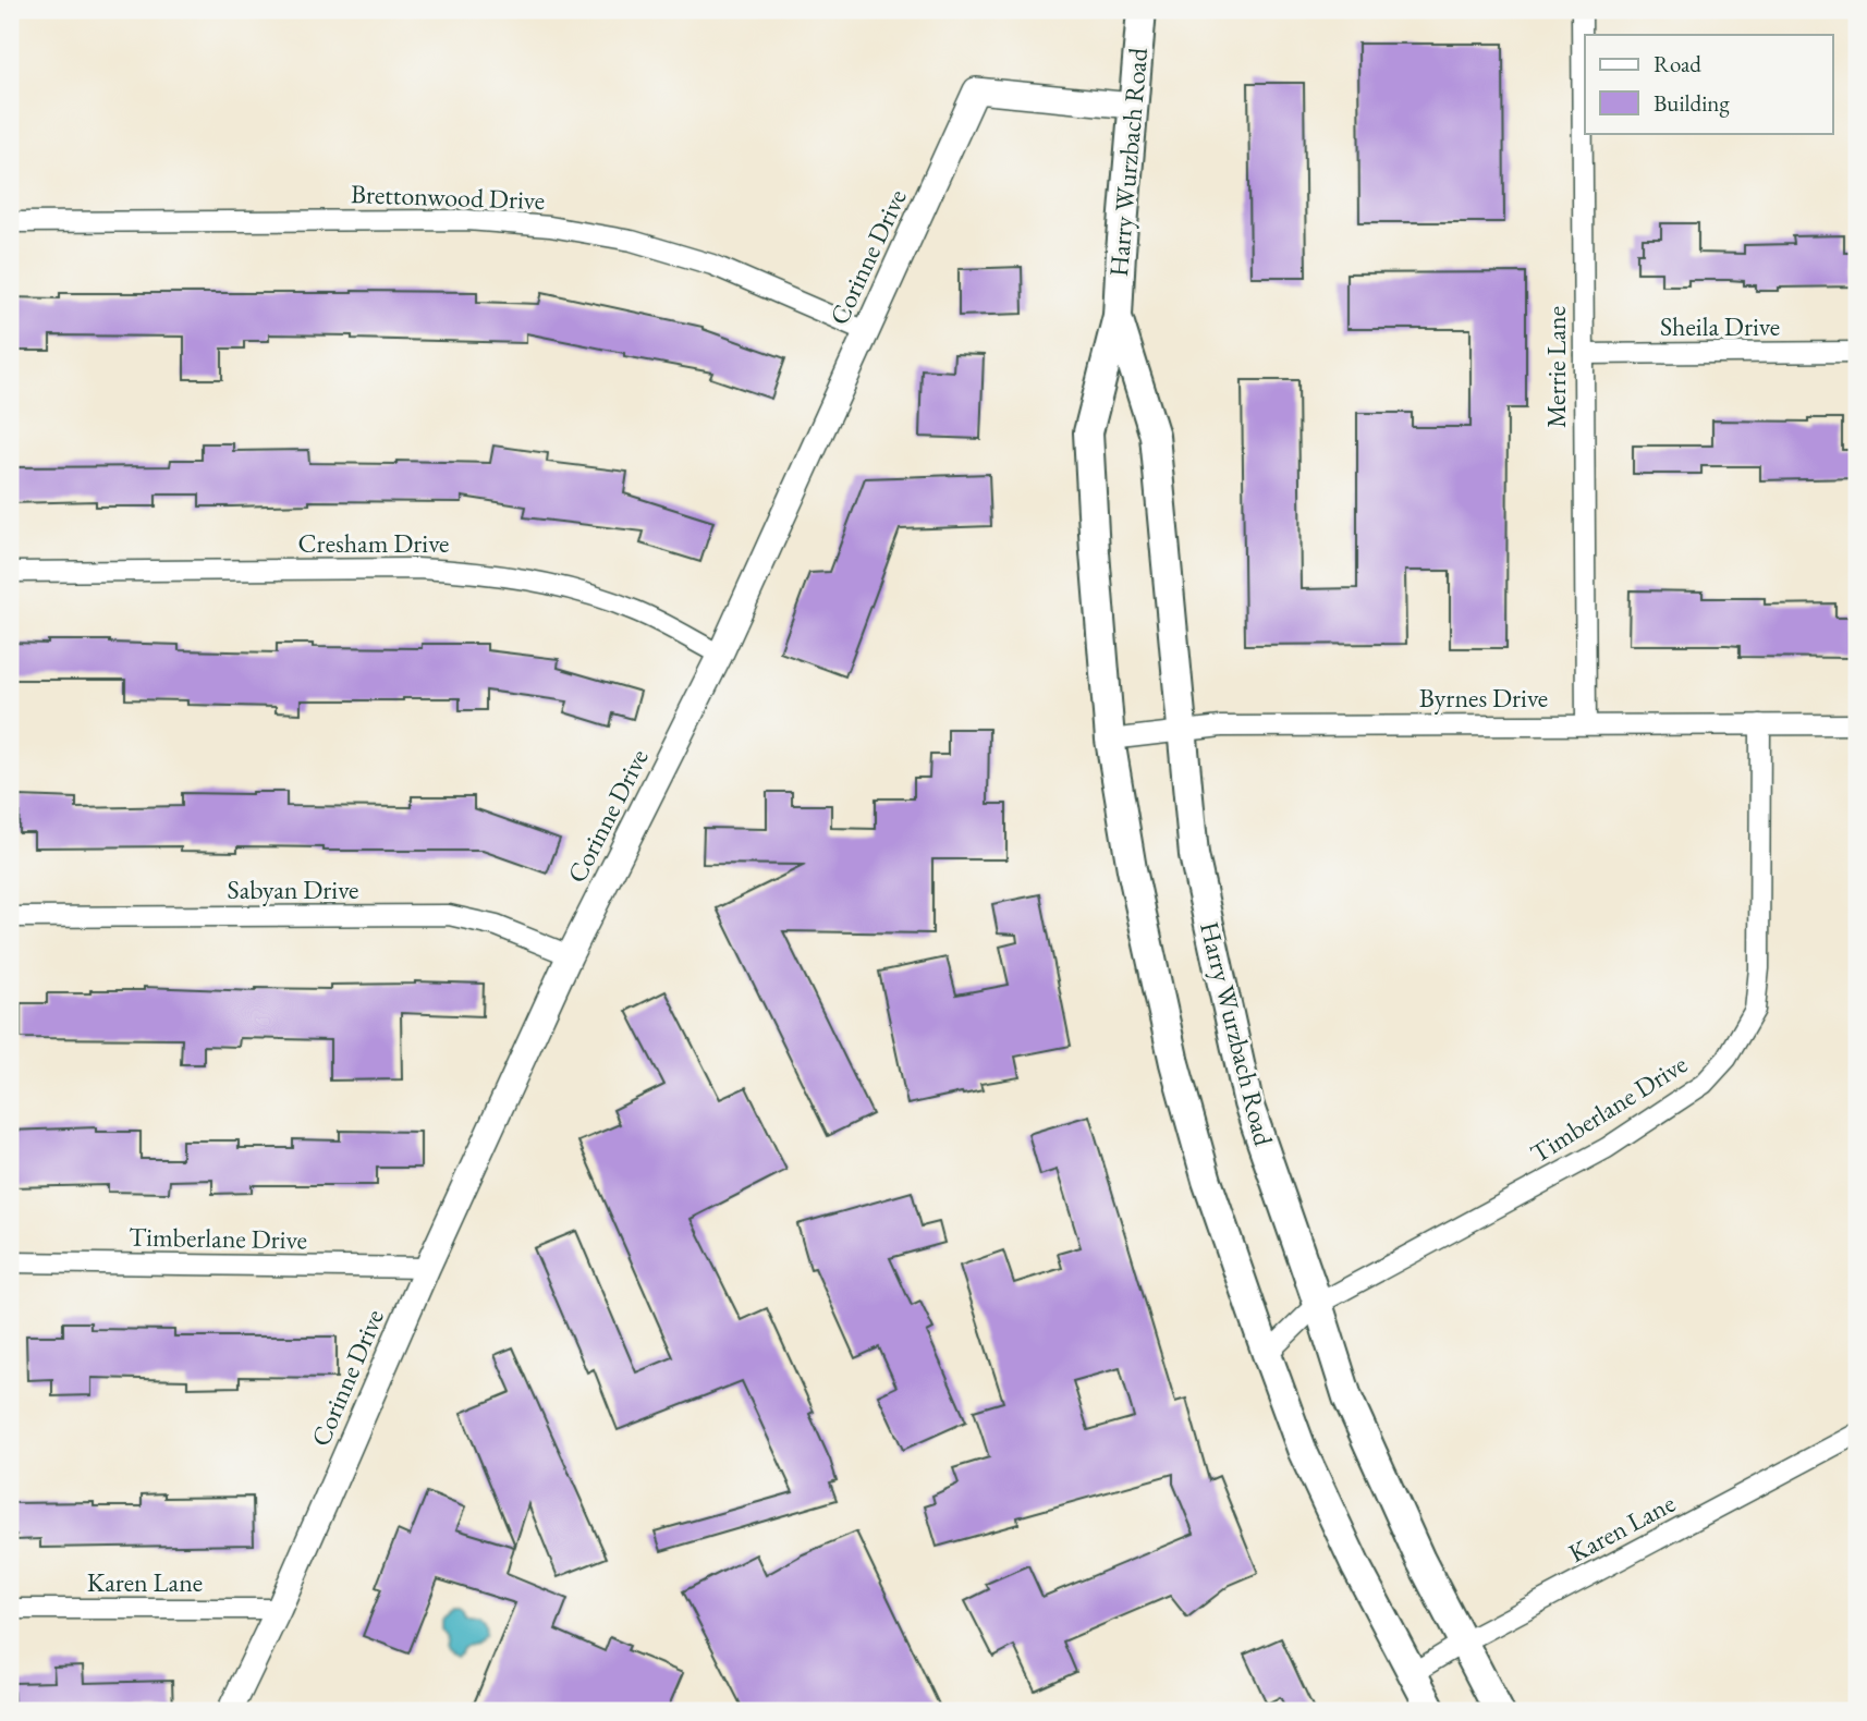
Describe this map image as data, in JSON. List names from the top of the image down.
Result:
{
  "streets": {
    "main road": ["Harry Wurzbach Road"],
    "street": [
      "Brettonwood Drive",
      "Corinne Drive",
      "Sheila Drive",
      "Merrie Lane",
      "Cresham Drive",
      "Byrnes Drive",
      "Sabyan Drive",
      "Timberlane Drive",
      "Karen Lane"
    ]
  },
  "crossings": [
    ["Harry Wurzbach Road", "Corinne Drive"],
    ["Harry Wurzbach Road", "Byrnes Drive"],
    ["Harry Wurzbach Road", "Timberlane Drive"],
    ["Harry Wurzbach Road", "Karen Lane"],
    ["Brettonwood Drive", "Corinne Drive"],
    ["Corinne Drive", "Cresham Drive"],
    ["Corinne Drive", "Sabyan Drive"],
    ["Corinne Drive", "Timberlane Drive"],
    ["Corinne Drive", "Karen Lane"],
    ["Sheila Drive", "Merrie Lane"],
    ["Merrie Lane", "Byrnes Drive"],
    ["Byrnes Drive", "Timberlane Drive"]
  ],
  "legend": ["Road", "Building"]
}
